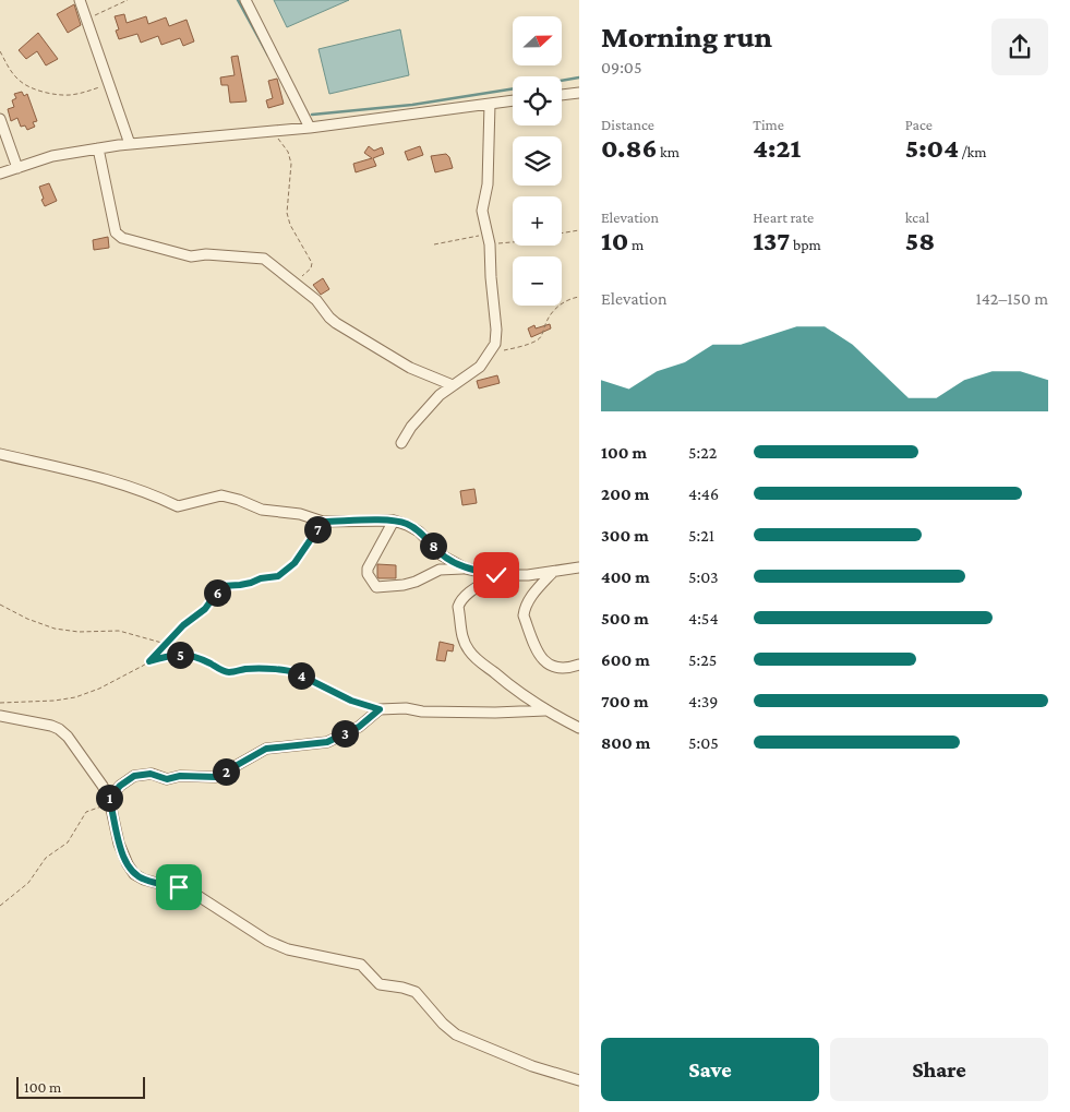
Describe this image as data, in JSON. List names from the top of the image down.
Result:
{
  "scale_bar": "100 m",
  "north": "right",
  "page": {
    "heading": ["Morning run", "09:05"],
    "map_buttons": ["+", "−"],
    "stats": [
      ["Distance", "0.86 km"],
      ["Time", "4:21"],
      ["Pace", "5:04 /km"],
      ["Elevation", "10 m"],
      ["Heart rate", "137 bpm"],
      ["kcal", "58"]
    ],
    "chart": ["Elevation", "142–150 m"],
    "list": [
      {
        "name": "100 m",
        "note": "5:22"
      },
      {
        "name": "200 m",
        "note": "4:46"
      },
      {
        "name": "300 m",
        "note": "5:21"
      },
      {
        "name": "400 m",
        "note": "5:03"
      },
      {
        "name": "500 m",
        "note": "4:54"
      },
      {
        "name": "600 m",
        "note": "5:25"
      },
      {
        "name": "700 m",
        "note": "4:39"
      },
      {
        "name": "800 m",
        "note": "5:05"
      }
    ],
    "pins": [
      "7",
      "8",
      "6",
      "5",
      "4",
      "3",
      "2",
      "1"
    ],
    "buttons": ["Save", "Share"],
    "scale": "100 m"
  }
}
